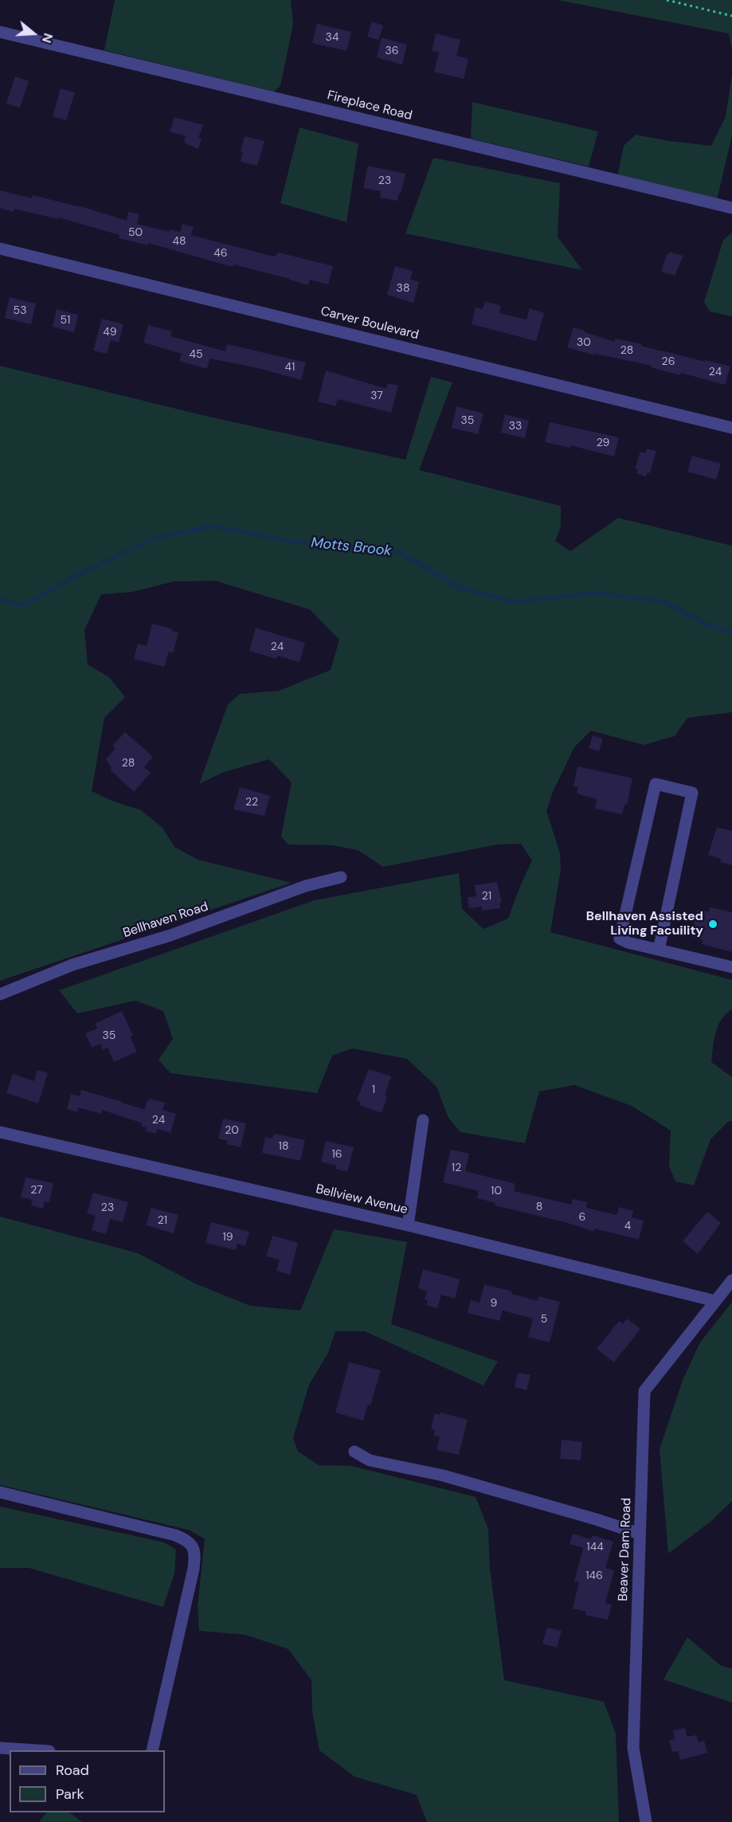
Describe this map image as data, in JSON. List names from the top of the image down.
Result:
{
  "streets": {
    "street": [
      "Fireplace Road",
      "Carver Boulevard",
      "Bellhaven Road",
      "Bellview Avenue",
      "Beaver Dam Road"
    ]
  },
  "crossings": [
    ["Bellview Avenue", "Beaver Dam Road"]
  ],
  "water": ["Motts Brook"],
  "places": ["Bellhaven Assisted Living Facuility"],
  "house_numbers": [
    "34",
    "36",
    "23",
    "50",
    "48",
    "46",
    "38",
    "53",
    "51",
    "49",
    "30",
    "28",
    "45",
    "26",
    "41",
    "24",
    "37",
    "35",
    "33",
    "29",
    "24",
    "28",
    "22",
    "21",
    "35",
    "1",
    "24",
    "20",
    "18",
    "16",
    "12",
    "27",
    "10",
    "8",
    "23",
    "6",
    "21",
    "4",
    "19",
    "9",
    "5",
    "144",
    "146"
  ],
  "legend": ["Road", "Park"],
  "north": "right"
}
